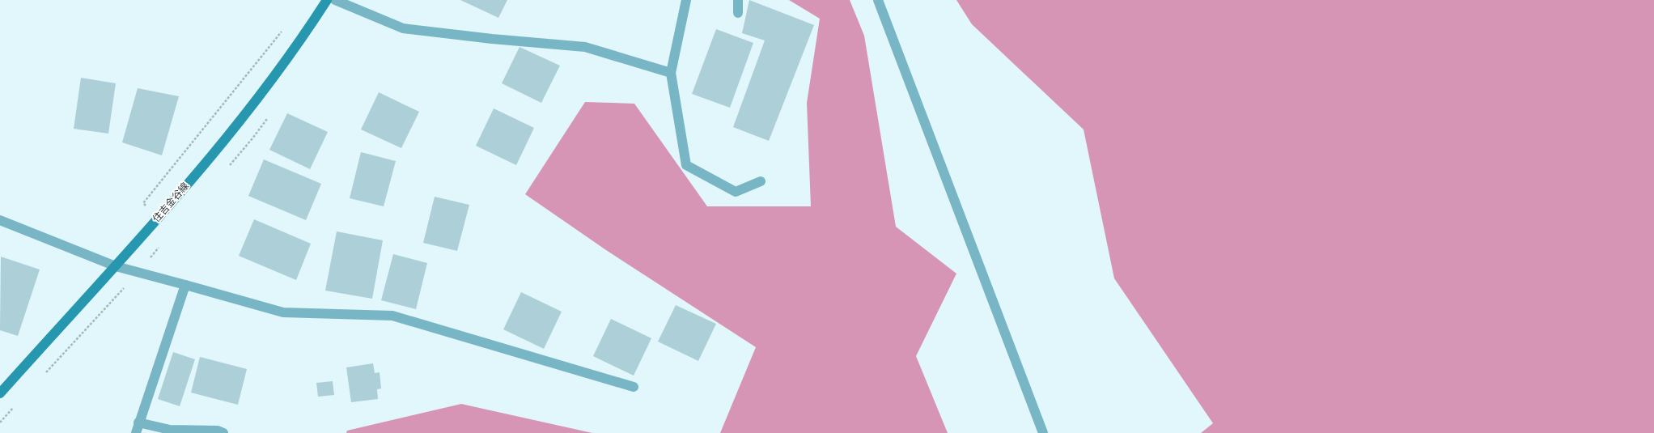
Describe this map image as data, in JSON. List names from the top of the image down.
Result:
{
  "streets": {
    "main road": ["住吉金谷線"]
  }
}
